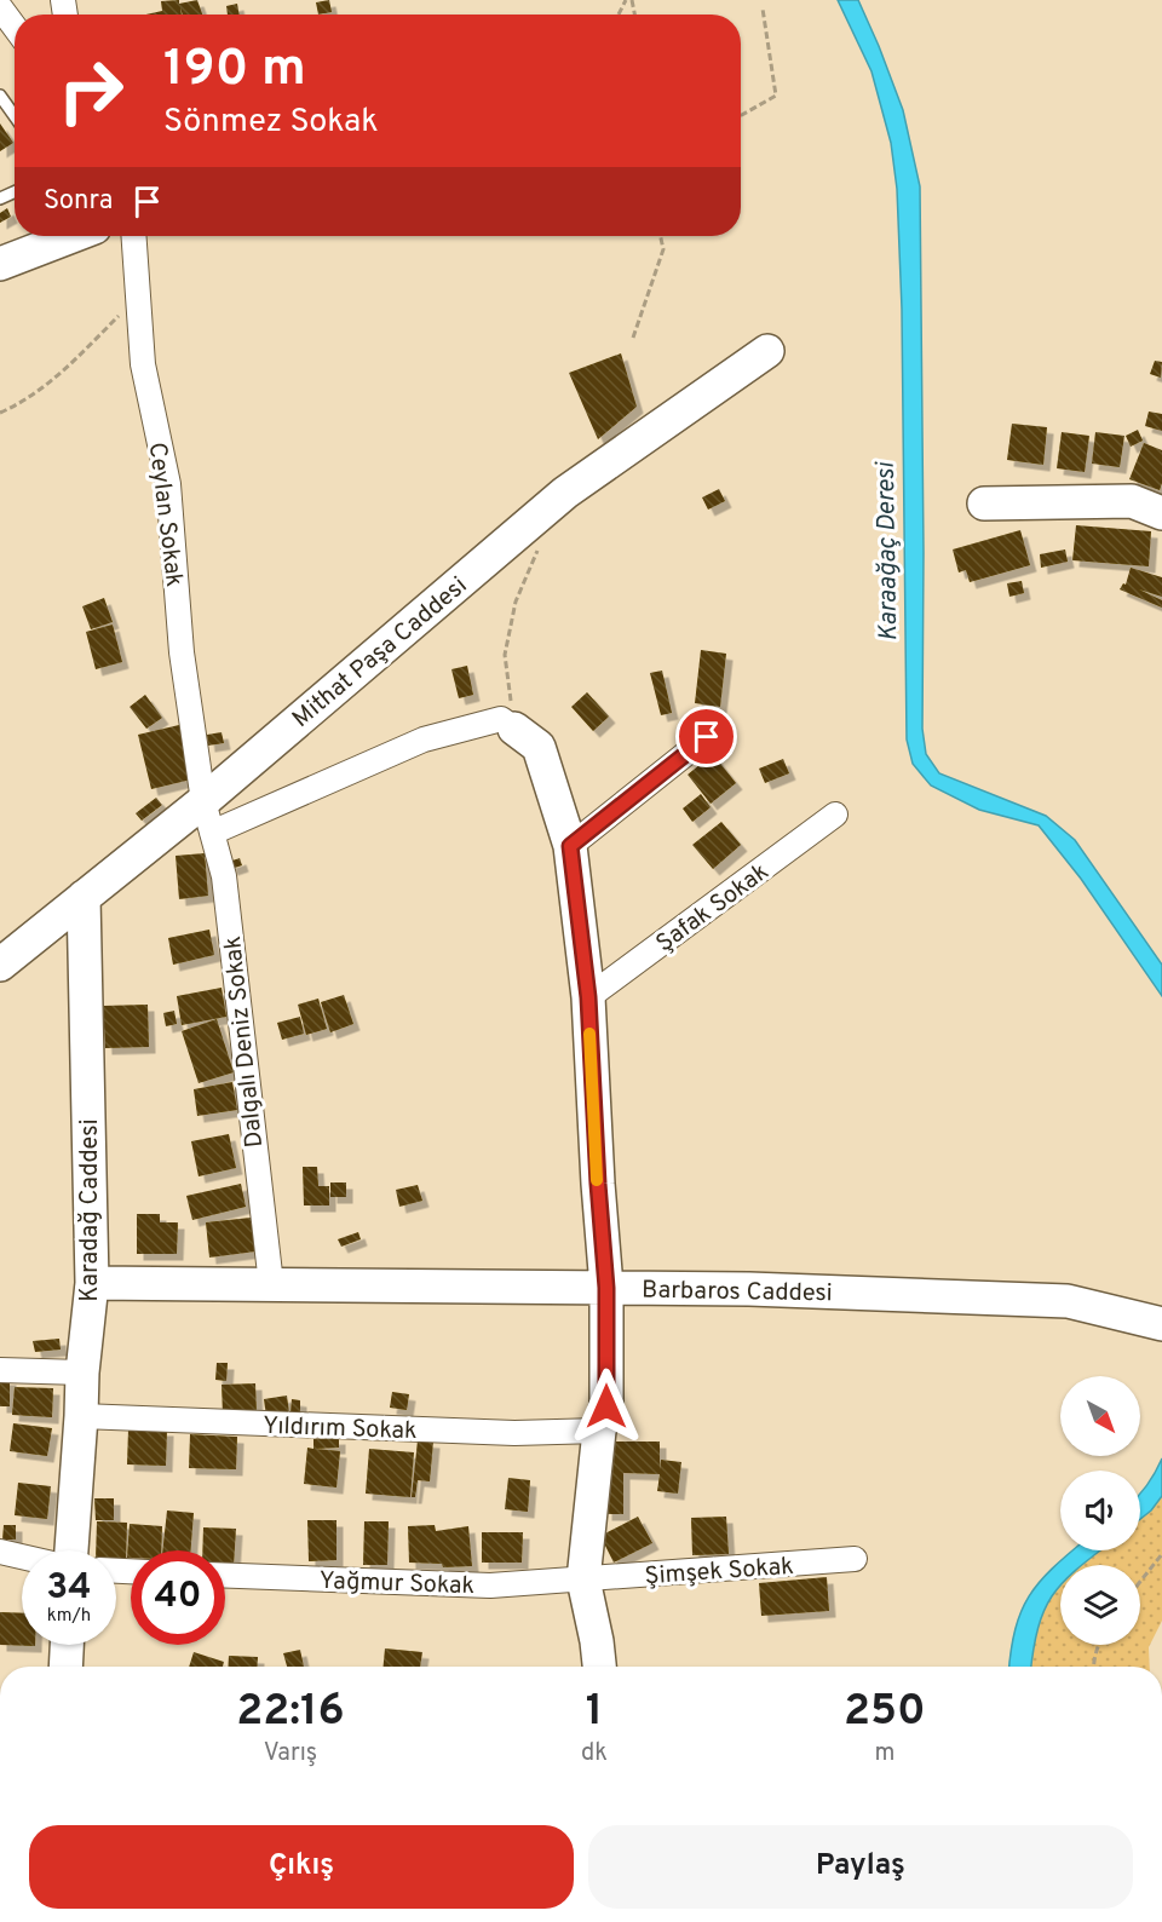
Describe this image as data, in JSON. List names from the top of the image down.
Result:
{
  "streets": {
    "street": [
      "Ceylan Sokak",
      "Mithat Paşa Caddesi",
      "Şafak Sokak",
      "Dalgalı Deniz Sokak",
      "Karadağ Caddesi",
      "Barbaros Caddesi",
      "Yıldırım Sokak",
      "Şimşek Sokak",
      "Yağmur Sokak"
    ]
  },
  "crossings": [
    ["Ceylan Sokak", "Mithat Paşa Caddesi"],
    ["Ceylan Sokak", "Dalgalı Deniz Sokak"],
    ["Mithat Paşa Caddesi", "Dalgalı Deniz Sokak"],
    ["Mithat Paşa Caddesi", "Karadağ Caddesi"],
    ["Dalgalı Deniz Sokak", "Barbaros Caddesi"],
    ["Karadağ Caddesi", "Barbaros Caddesi"],
    ["Karadağ Caddesi", "Yıldırım Sokak"],
    ["Şimşek Sokak", "Yağmur Sokak"]
  ],
  "water": ["Karaağaç Deresi"],
  "north": "bottom right",
  "page": {
    "turn": ["190 m", "Sönmez Sokak"],
    "then": "Sonra",
    "speed": "34 km/h",
    "limit": "40",
    "eta": [
      "22:16",
      "Varış",
      "1",
      "dk",
      "250",
      "m"
    ],
    "buttons": ["Çıkış", "Paylaş"]
  }
}
